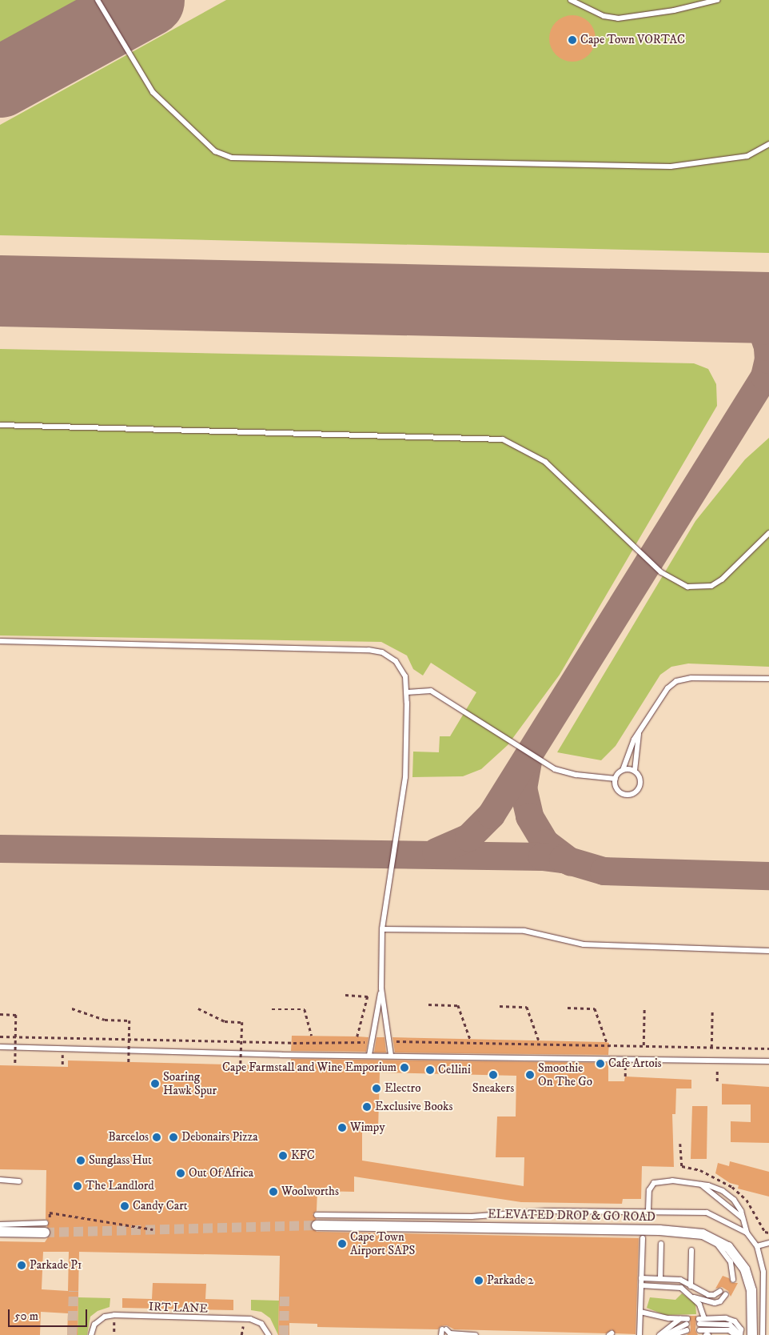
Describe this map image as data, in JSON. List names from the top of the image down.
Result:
{
  "streets": {
    "street": ["ELEVATED DROP & GO ROAD"],
    "lane": ["IRT LANE"]
  },
  "places": [
    "Cape Town VORTAC",
    "Cafe Artois",
    "Cape Farmstall and Wine Emporium",
    "Cellini",
    "Sneakers",
    "Smoothie On The Go",
    "Soaring Hawk Spur",
    "Electro",
    "Exclusive Books",
    "Wimpy",
    "Barcelos",
    "Debonairs Pizza",
    "KFC",
    "Sunglass Hut",
    "Out Of Africa",
    "The Landlord",
    "Woolworths",
    "Candy Cart",
    "Cape Town Airport SAPS",
    "Parkade P1",
    "Parkade 2"
  ],
  "scale_bar": "50 m"
}
